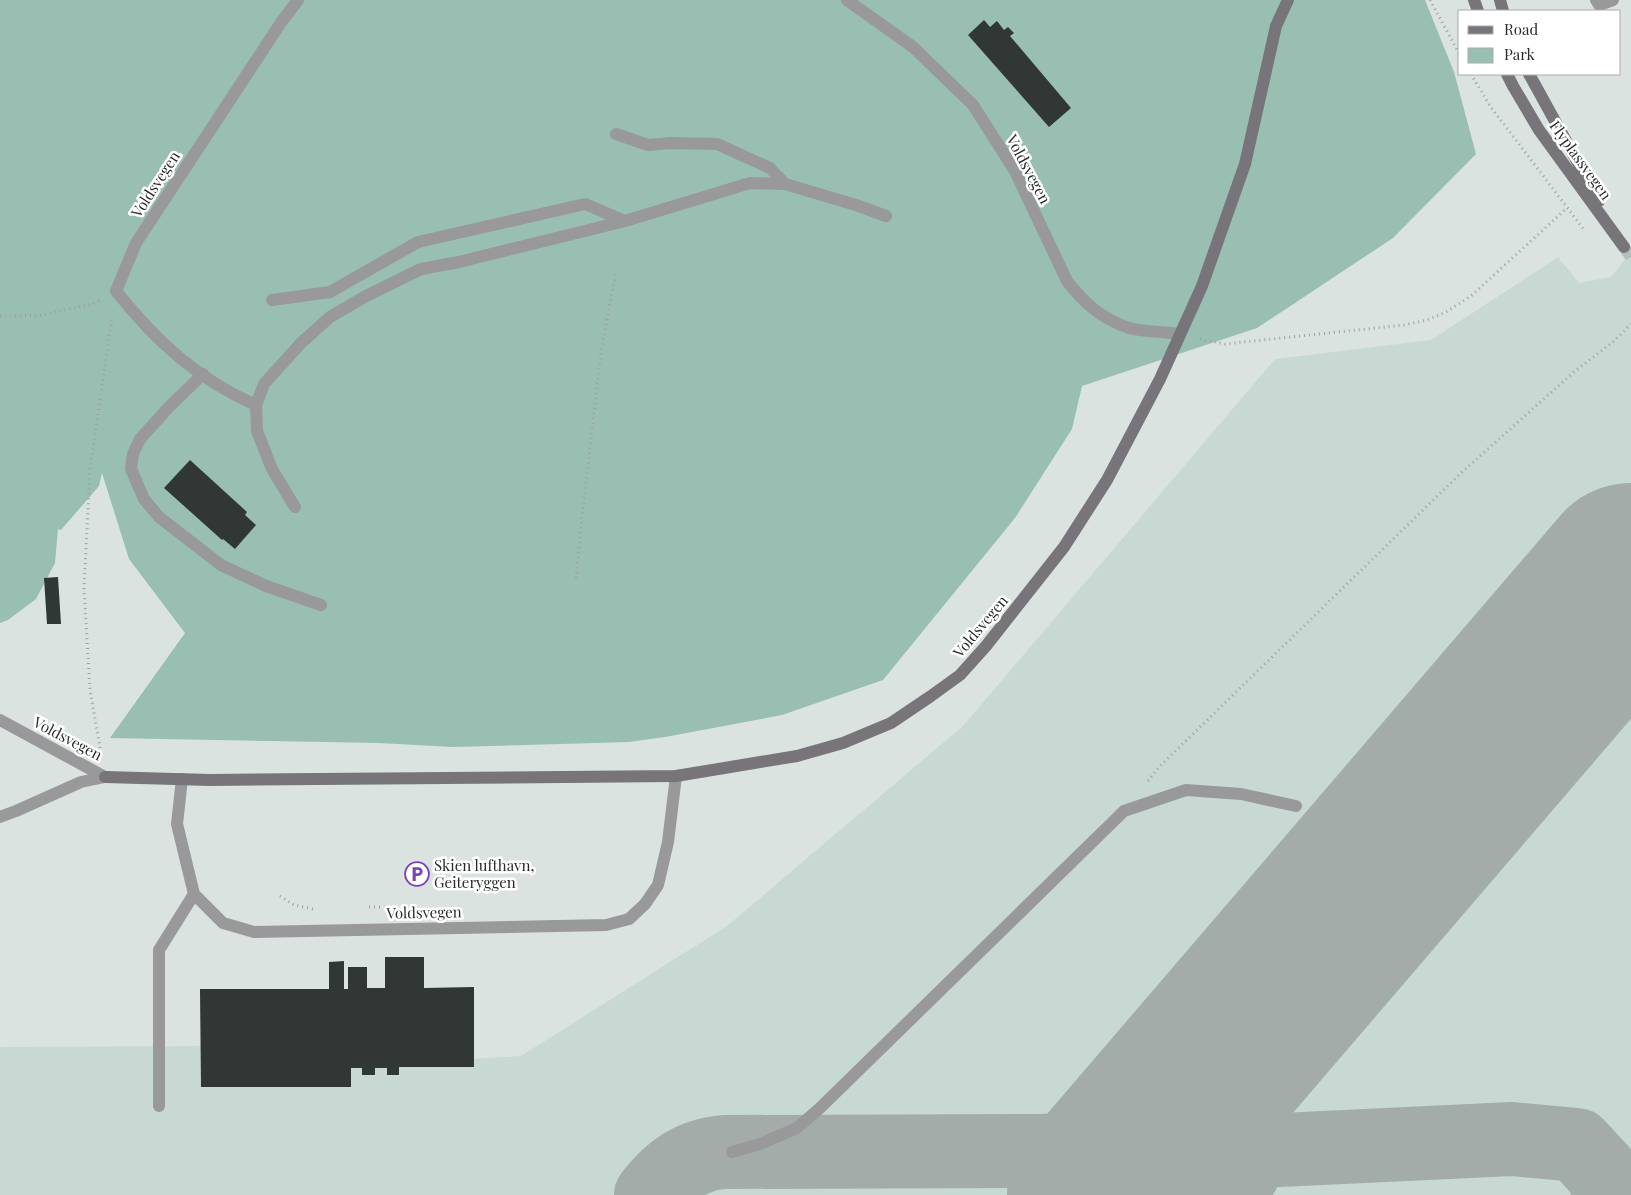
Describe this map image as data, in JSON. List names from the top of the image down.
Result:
{
  "streets": {
    "street": ["Flyplassvegen", "Voldsvegen"]
  },
  "places": {
    "parking": ["Skien lufthavn, Geiteryggen"]
  },
  "legend": ["Road", "Park"]
}
